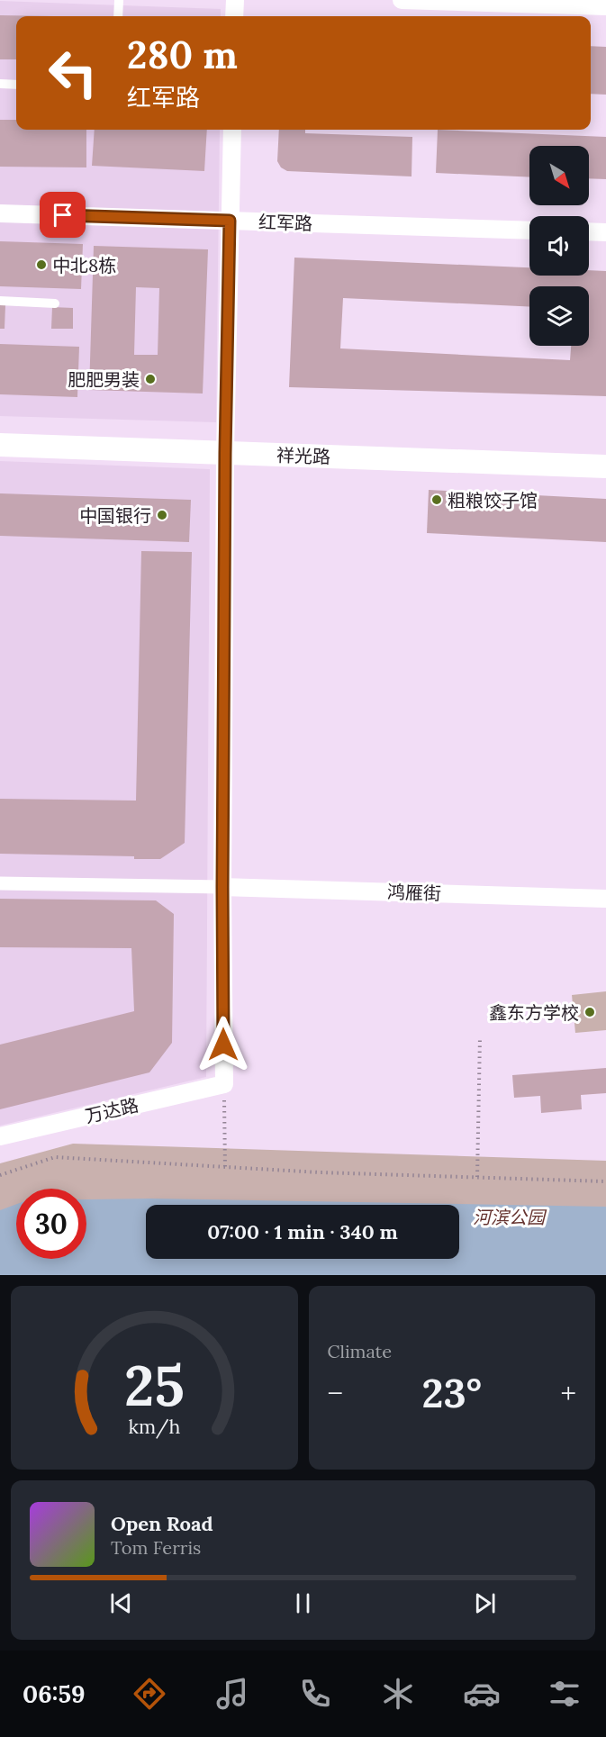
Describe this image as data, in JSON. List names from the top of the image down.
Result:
{
  "streets": {
    "street": [
      "红军路",
      "祥光路",
      "鸿雁街",
      "万达路"
    ]
  },
  "parks": ["河滨公园"],
  "places": [
    "中北8栋",
    "肥肥男装",
    "粗粮饺子馆",
    "中国银行",
    "鑫东方学校"
  ],
  "north": "bottom right",
  "page": {
    "turn": ["280 m", "红军路"],
    "limit": "30",
    "trip": "07:00 · 1 min · 340 m",
    "tile": "Climate",
    "heat": ["−", "23°", "+"],
    "song": ["Open Road", "Tom Ferris"],
    "tabs": "06:59",
    "gauge": ["25", "km/h"]
  }
}
